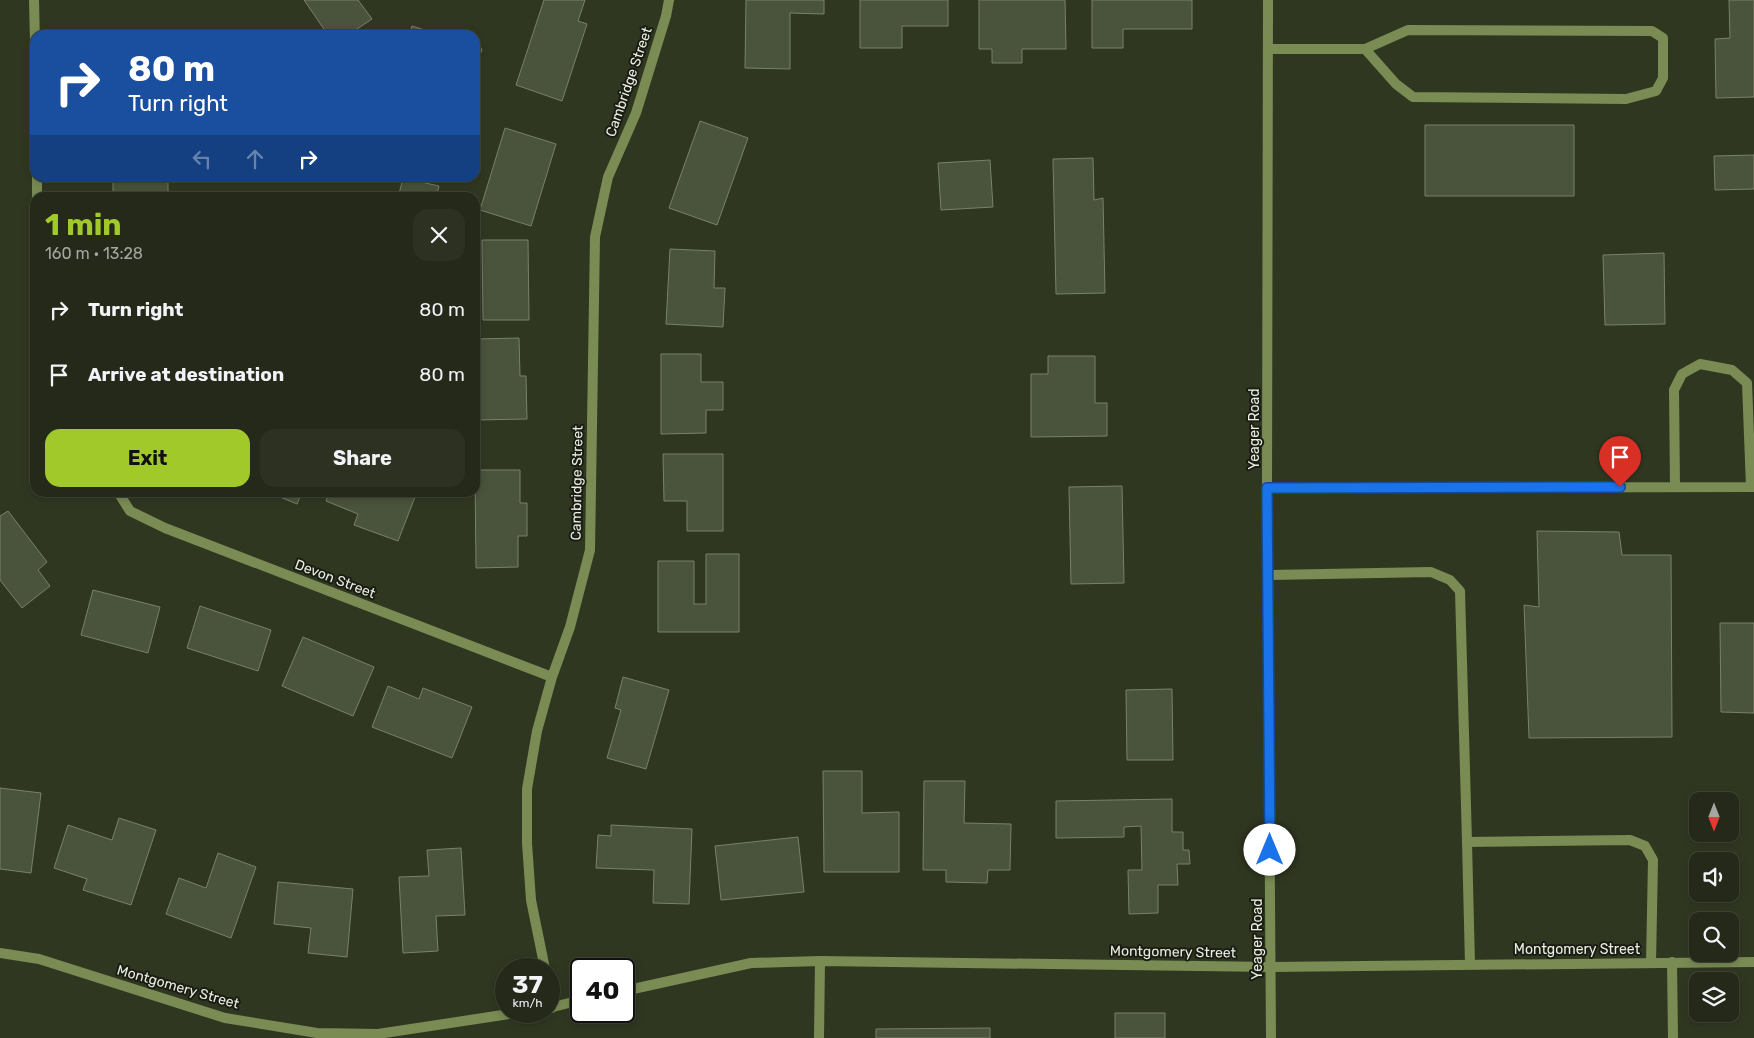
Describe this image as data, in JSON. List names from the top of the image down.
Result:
{
  "streets": {
    "street": [
      "Cambridge Street",
      "Yeager Road",
      "Devon Street",
      "Montgomery Street"
    ]
  },
  "crossings": [
    ["Cambridge Street", "Devon Street"],
    ["Yeager Road", "Montgomery Street"]
  ],
  "north": "bottom",
  "page": {
    "turn": ["80 m", "Turn right"],
    "heading": ["1 min", "160 m · 13:28"],
    "list": [
      {
        "name": "Turn right",
        "value": "80 m"
      },
      {
        "name": "Arrive at destination",
        "value": "80 m"
      }
    ],
    "buttons": ["Exit", "Share"],
    "speed": "37 km/h",
    "limit": "40"
  }
}
